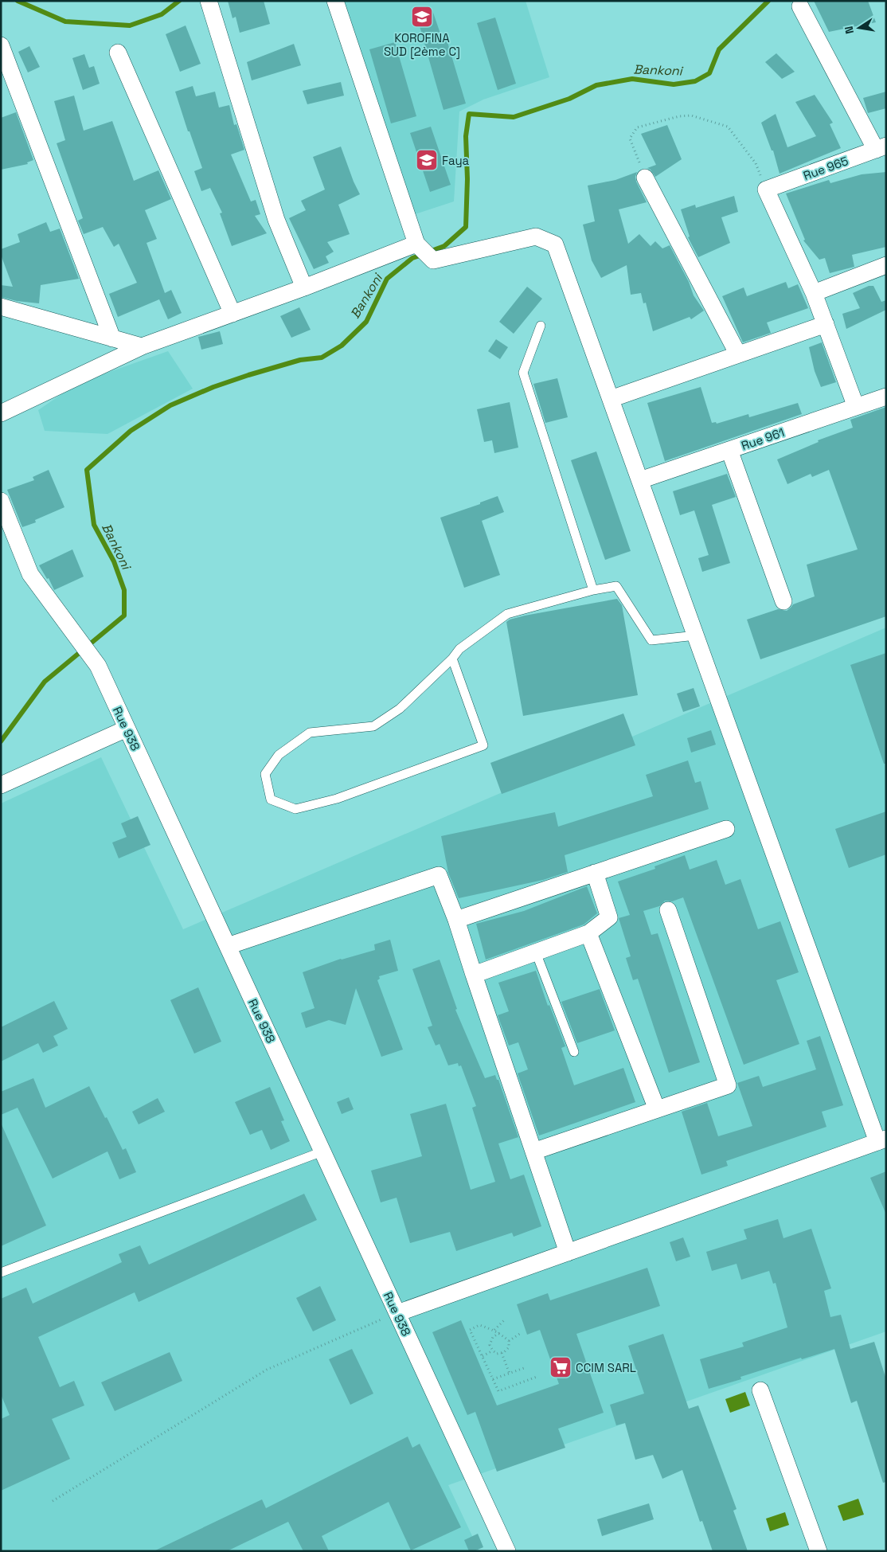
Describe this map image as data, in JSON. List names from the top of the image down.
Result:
{
  "streets": {
    "street": ["Rue 965", "Rue 961", "Rue 938"]
  },
  "water": ["Bankoni"],
  "places": {
    "school or university": ["KOROFINA SUD [2ème C]", "Faya"],
    "supermarket": ["CCIM SARL"]
  },
  "north": "left"
}
